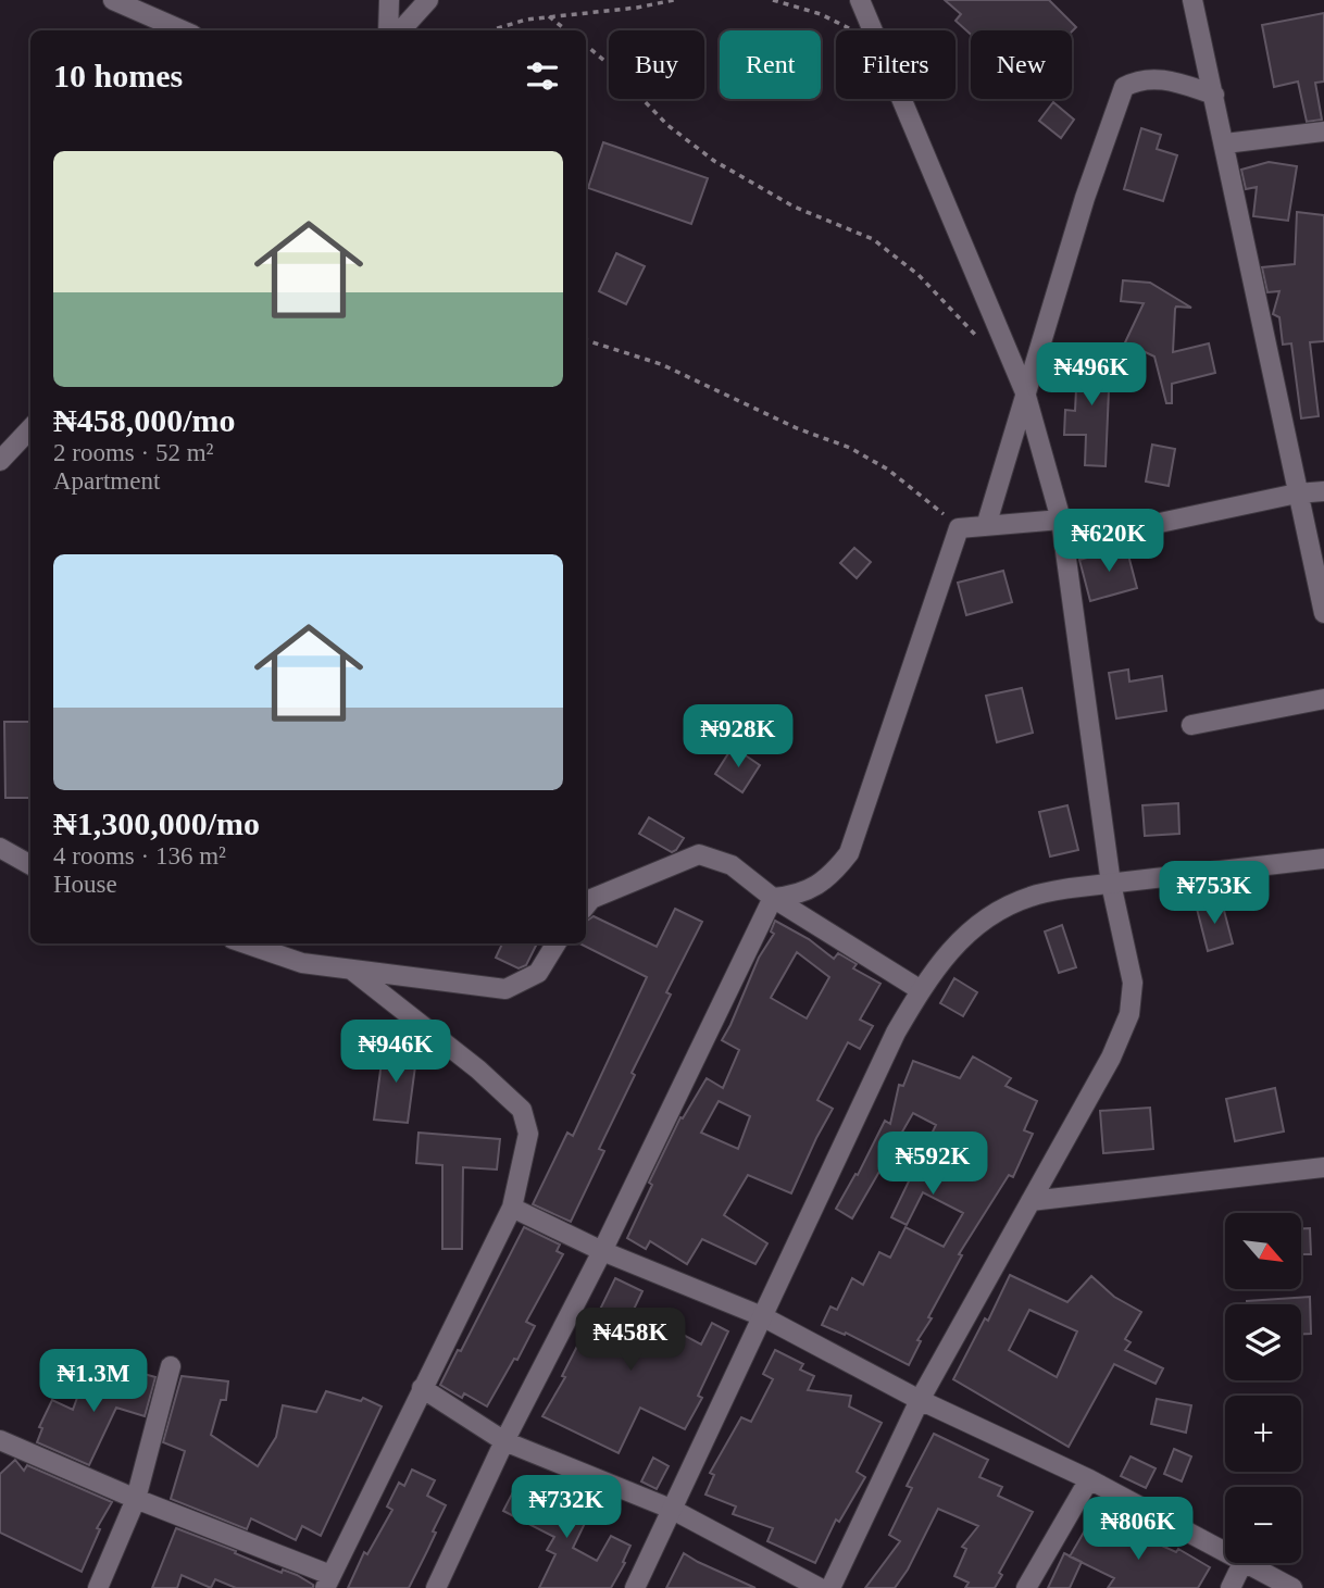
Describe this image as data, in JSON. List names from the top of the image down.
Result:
{
  "north": "bottom right",
  "page": {
    "chip": [
      "Buy",
      "Rent",
      "Filters",
      "New"
    ],
    "heading": "10 homes",
    "list": [
      {
        "name": "₦458,000/mo",
        "note": "2 rooms · 52 m² · Apartment"
      },
      {
        "name": "₦1,300,000/mo",
        "note": "4 rooms · 136 m² · House"
      }
    ],
    "price": [
      "₦496K",
      "₦620K",
      "₦928K",
      "₦753K",
      "₦946K",
      "₦592K",
      "₦458K",
      "₦1.3M",
      "₦732K",
      "₦806K"
    ],
    "map_buttons": ["+", "−"]
  }
}
